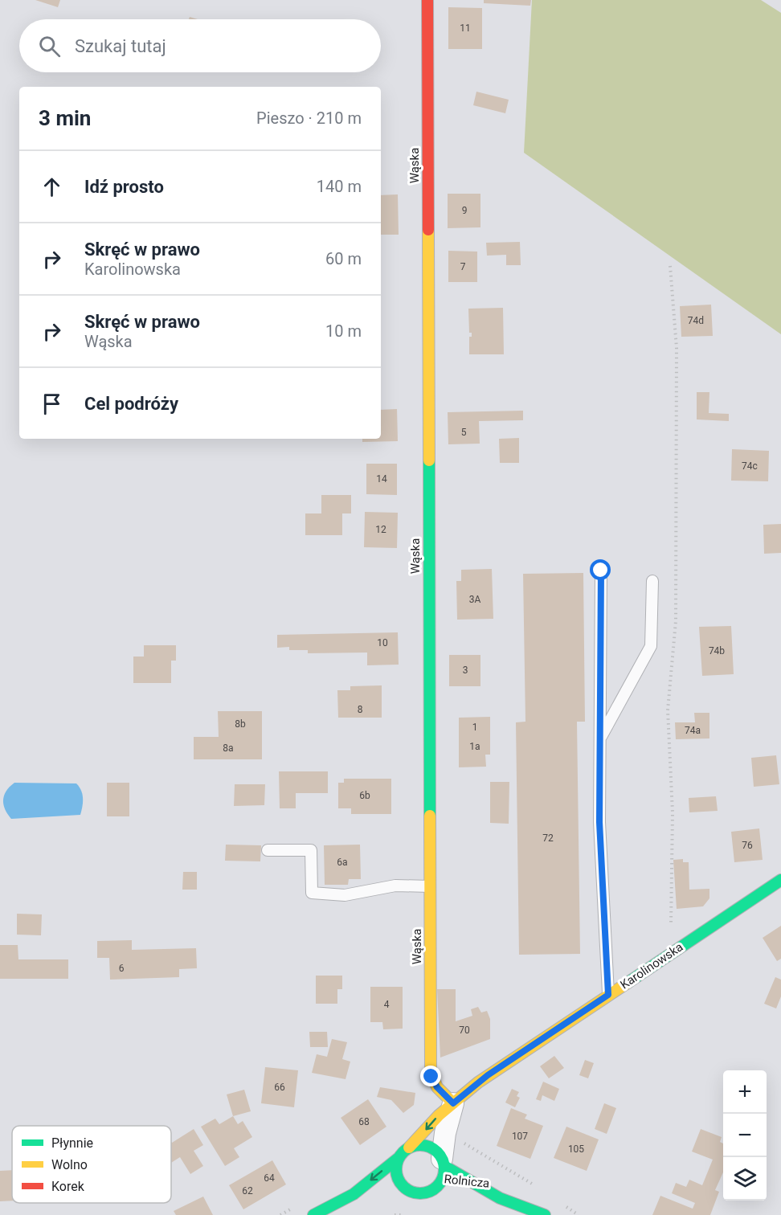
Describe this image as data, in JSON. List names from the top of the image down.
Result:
{
  "streets": {
    "street": ["Wąska", "Karolinowska", "Rolnicza"]
  },
  "crossings": [
    ["Wąska", "Karolinowska"],
    ["Karolinowska", "Rolnicza"]
  ],
  "house_numbers": [
    "11",
    "9",
    "7",
    "74d",
    "5",
    "74c",
    "14",
    "12",
    "3A",
    "10",
    "74b",
    "3",
    "8",
    "8b",
    "1",
    "74a",
    "1a",
    "8a",
    "6b",
    "72",
    "76",
    "6a",
    "6",
    "4",
    "70",
    "66",
    "68",
    "107",
    "105",
    "64",
    "62"
  ],
  "legend": ["Płynnie", "Wolno", "Korek"],
  "page": {
    "search": "Szukaj tutaj",
    "heading": ["3 min", "Pieszo · 210 m"],
    "list": [
      ["Idź prosto", "140 m"],
      ["Skręć w prawo", "Karolinowska", "60 m"],
      ["Skręć w prawo", "Wąska", "10 m"],
      "Cel podróży"
    ],
    "map_buttons": ["+", "−"]
  }
}
